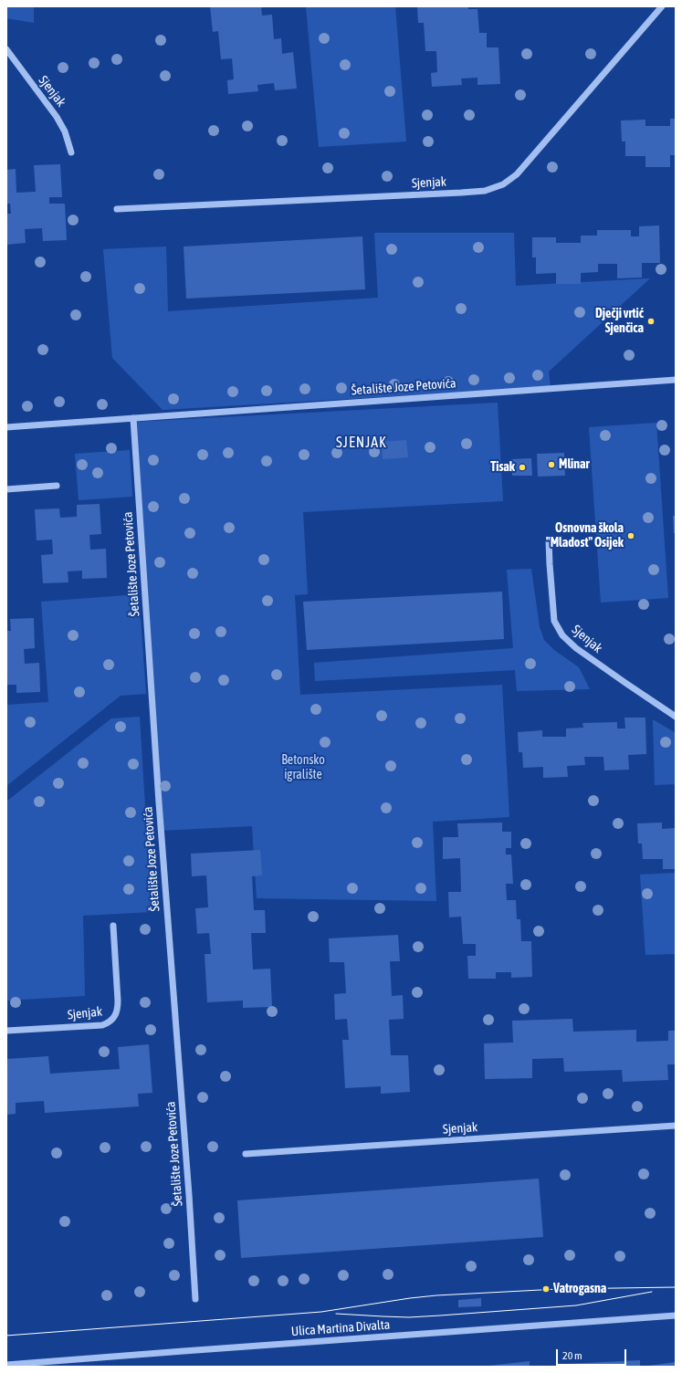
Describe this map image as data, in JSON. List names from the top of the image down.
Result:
{
  "streets": {
    "street": ["Sjenjak", "Šetalište Joze Petovića", "Ulica Martina Divalta"]
  },
  "districts": ["SJENJAK"],
  "parks": ["Betonsko igralište"],
  "places": [
    "Dječji vrtić Sjenčica",
    "Mlinar",
    "Tisak",
    "Osnovna škola ''Mladost'' Osijek",
    "Vatrogasna"
  ],
  "scale_bar": "20 m"
}
